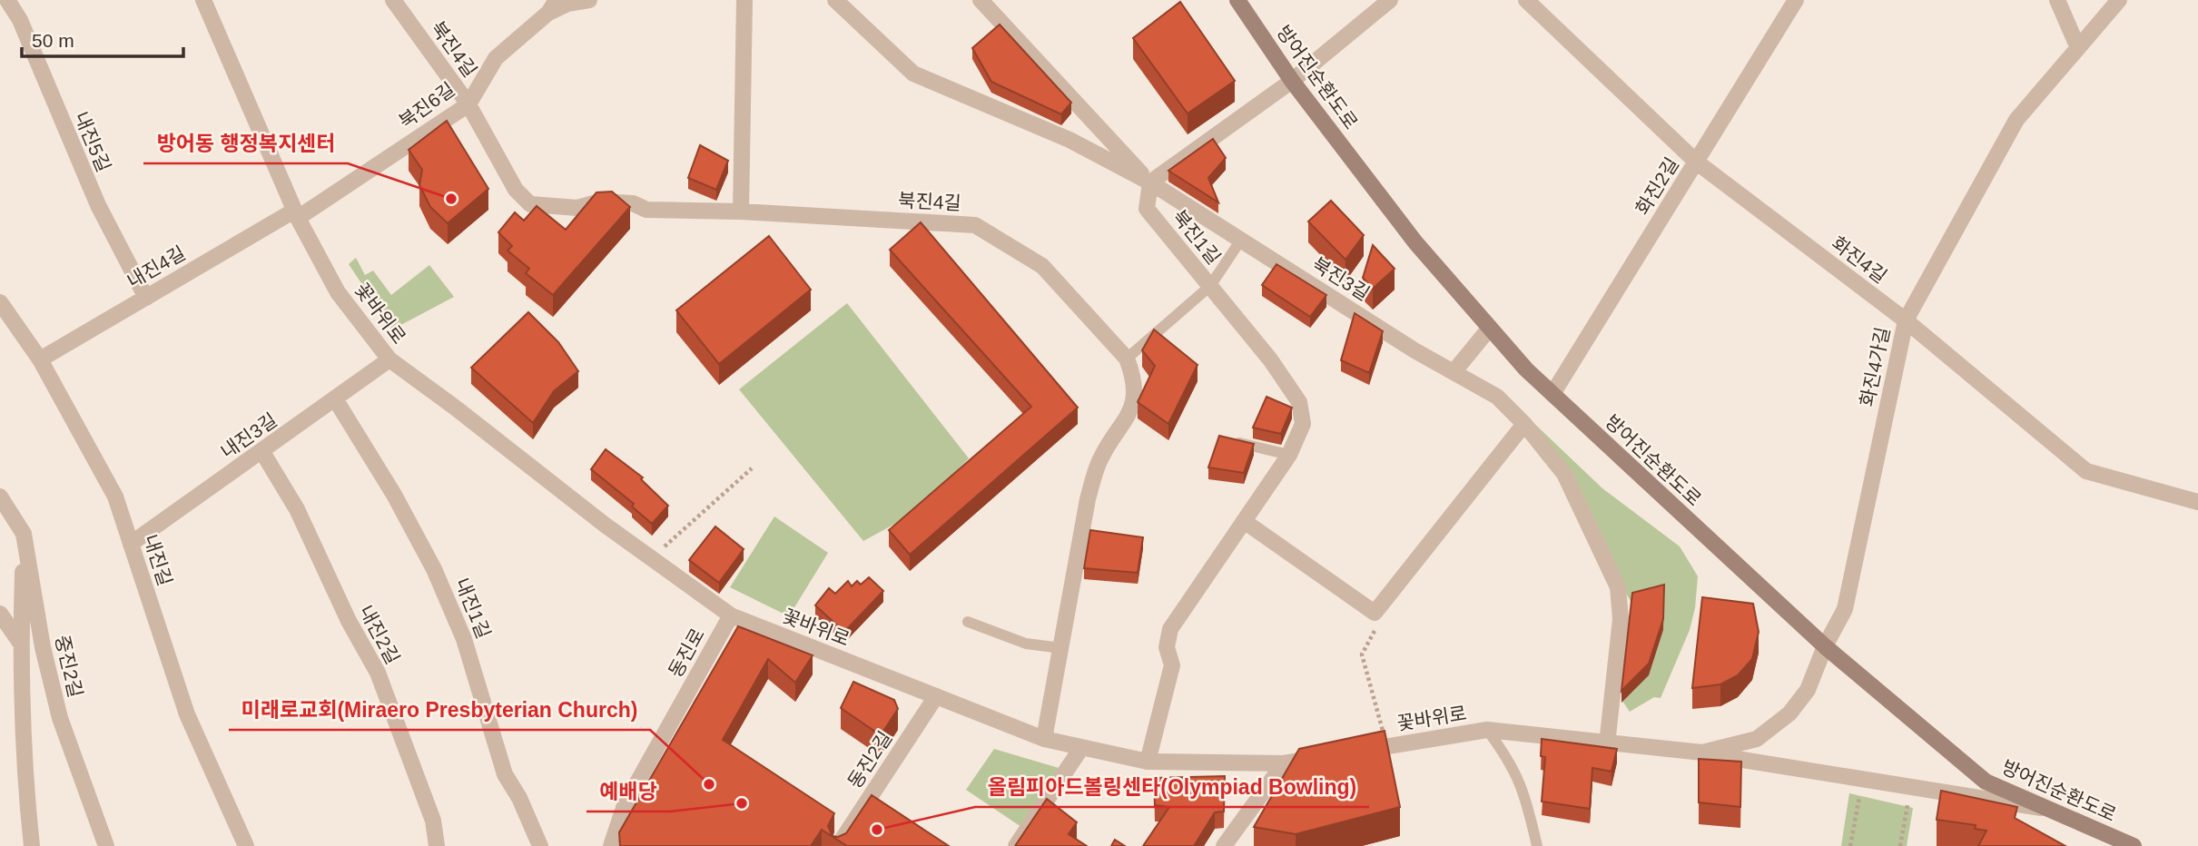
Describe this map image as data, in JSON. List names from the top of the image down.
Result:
{
  "streets": {
    "main road": ["방어진순환도로"],
    "street": [
      "북진4길",
      "북진6길",
      "내진5길",
      "화진2길",
      "북진1길",
      "화진4길",
      "내진4길",
      "북진3길",
      "꽃바위로",
      "화진4가길",
      "내진3길",
      "내진길",
      "내진1길",
      "내진2길",
      "동진로",
      "중진2길",
      "동진2길"
    ]
  },
  "crossings": [
    ["북진4길", "북진6길"],
    ["방어진순환도로", "화진2길"],
    ["방어진순환도로", "꽃바위로"],
    ["방어진순환도로", "화진4가길"],
    ["북진6길", "내진4길"],
    ["북진6길", "꽃바위로"],
    ["내진5길", "내진4길"],
    ["화진2길", "화진4길"],
    ["북진1길", "북진3길"],
    ["북진1길", "꽃바위로"],
    ["화진4길", "화진4가길"],
    ["내진4길", "꽃바위로"],
    ["내진4길", "내진길"],
    ["북진3길", "꽃바위로"],
    ["꽃바위로", "화진4가길"],
    ["꽃바위로", "내진3길"],
    ["꽃바위로", "동진로"],
    ["꽃바위로", "동진2길"],
    ["내진3길", "내진길"],
    ["내진3길", "내진1길"],
    ["내진3길", "내진2길"]
  ],
  "places": [
    "방어동 행정복지센터",
    "미래로교회(Miraero Presbyterian Church)",
    "예배당",
    "올림피아드볼링센타(Olympiad Bowling)"
  ],
  "scale_bar": "50 m"
}
